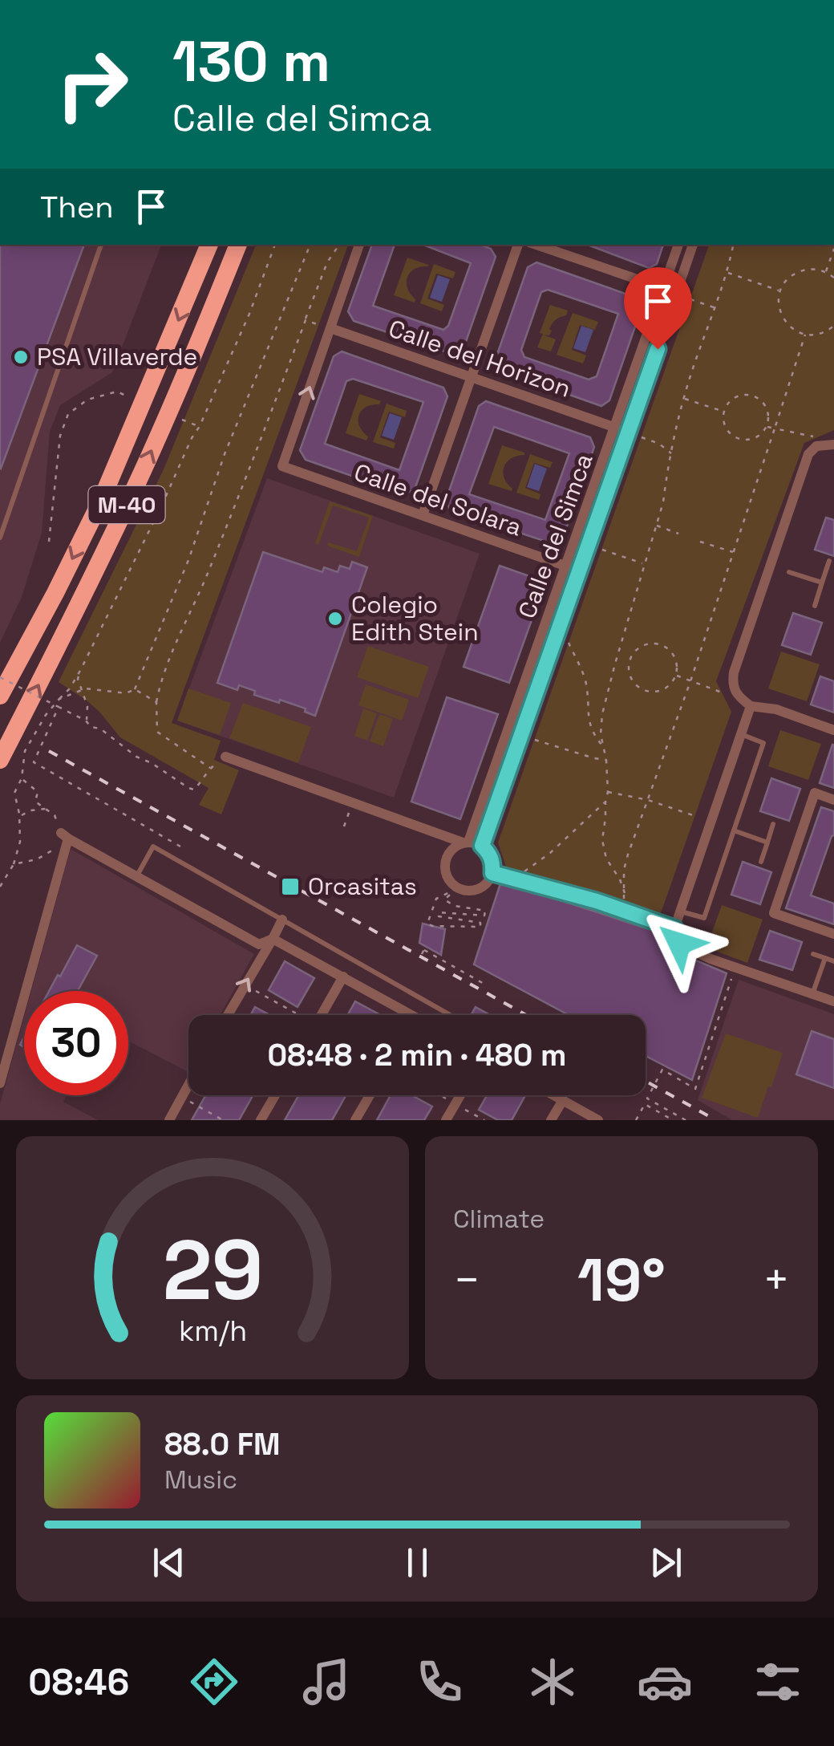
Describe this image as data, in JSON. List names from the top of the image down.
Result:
{
  "streets": {
    "highway": ["M-40"],
    "street": ["Calle del Horizon", "Calle del Solara", "Calle del Simca"]
  },
  "crossings": [
    ["Calle del Horizon", "Calle del Solara"],
    ["Calle del Horizon", "Calle del Simca"],
    ["Calle del Solara", "Calle del Simca"]
  ],
  "places": {
    "other": ["PSA Villaverde", "Colegio Edith Stein"],
    "transit": ["Orcasitas"]
  },
  "page": {
    "turn": ["130 m", "Calle del Simca"],
    "then": "Then",
    "limit": "30",
    "trip": "08:48 · 2 min · 480 m",
    "tile": "Climate",
    "heat": ["−", "19°", "+"],
    "song": ["88.0 FM", "Music"],
    "tabs": "08:46",
    "gauge": ["29", "km/h"]
  }
}
